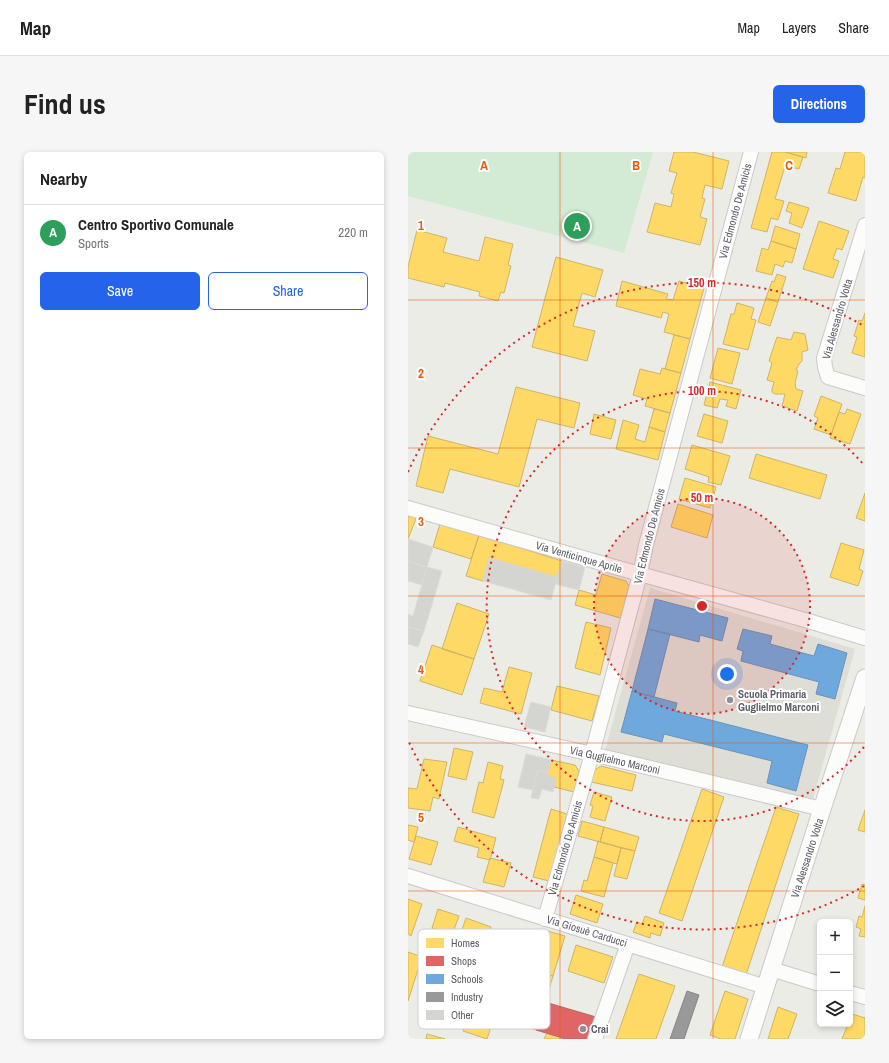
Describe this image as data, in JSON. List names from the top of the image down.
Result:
{
  "streets": {
    "street": [
      "Via Edmondo De Amicis",
      "Via Alessandro Volta",
      "Via Venticinque Aprile",
      "Via Guglielmo Marconi",
      "Via Giosuè Carducci"
    ]
  },
  "crossings": [
    ["Via Edmondo De Amicis", "Via Venticinque Aprile"],
    ["Via Edmondo De Amicis", "Via Guglielmo Marconi"],
    ["Via Edmondo De Amicis", "Via Giosuè Carducci"],
    ["Via Alessandro Volta", "Via Guglielmo Marconi"],
    ["Via Alessandro Volta", "Via Giosuè Carducci"]
  ],
  "places": ["Scuola Primaria Guglielmo Marconi", "Crai"],
  "legend": [
    "Homes",
    "Shops",
    "Schools",
    "Industry",
    "Other"
  ],
  "page": {
    "header": "Map",
    "nav": ["Map", "Layers", "Share"],
    "title": "Find us",
    "buttons": [
      "Directions",
      ["Save", "Share"]
    ],
    "heading": "Nearby",
    "list": [
      {
        "mark": "A",
        "name": "Centro Sportivo Comunale",
        "note": "Sports",
        "value": "220 m"
      }
    ],
    "pins": "A",
    "map_buttons": ["+", "−"]
  },
  "grid": {
    "columns": ["A", "B", "C"],
    "rows": [
      "1",
      "2",
      "3",
      "4",
      "5"
    ]
  },
  "rings": ["150 m", "100 m", "50 m"]
}
